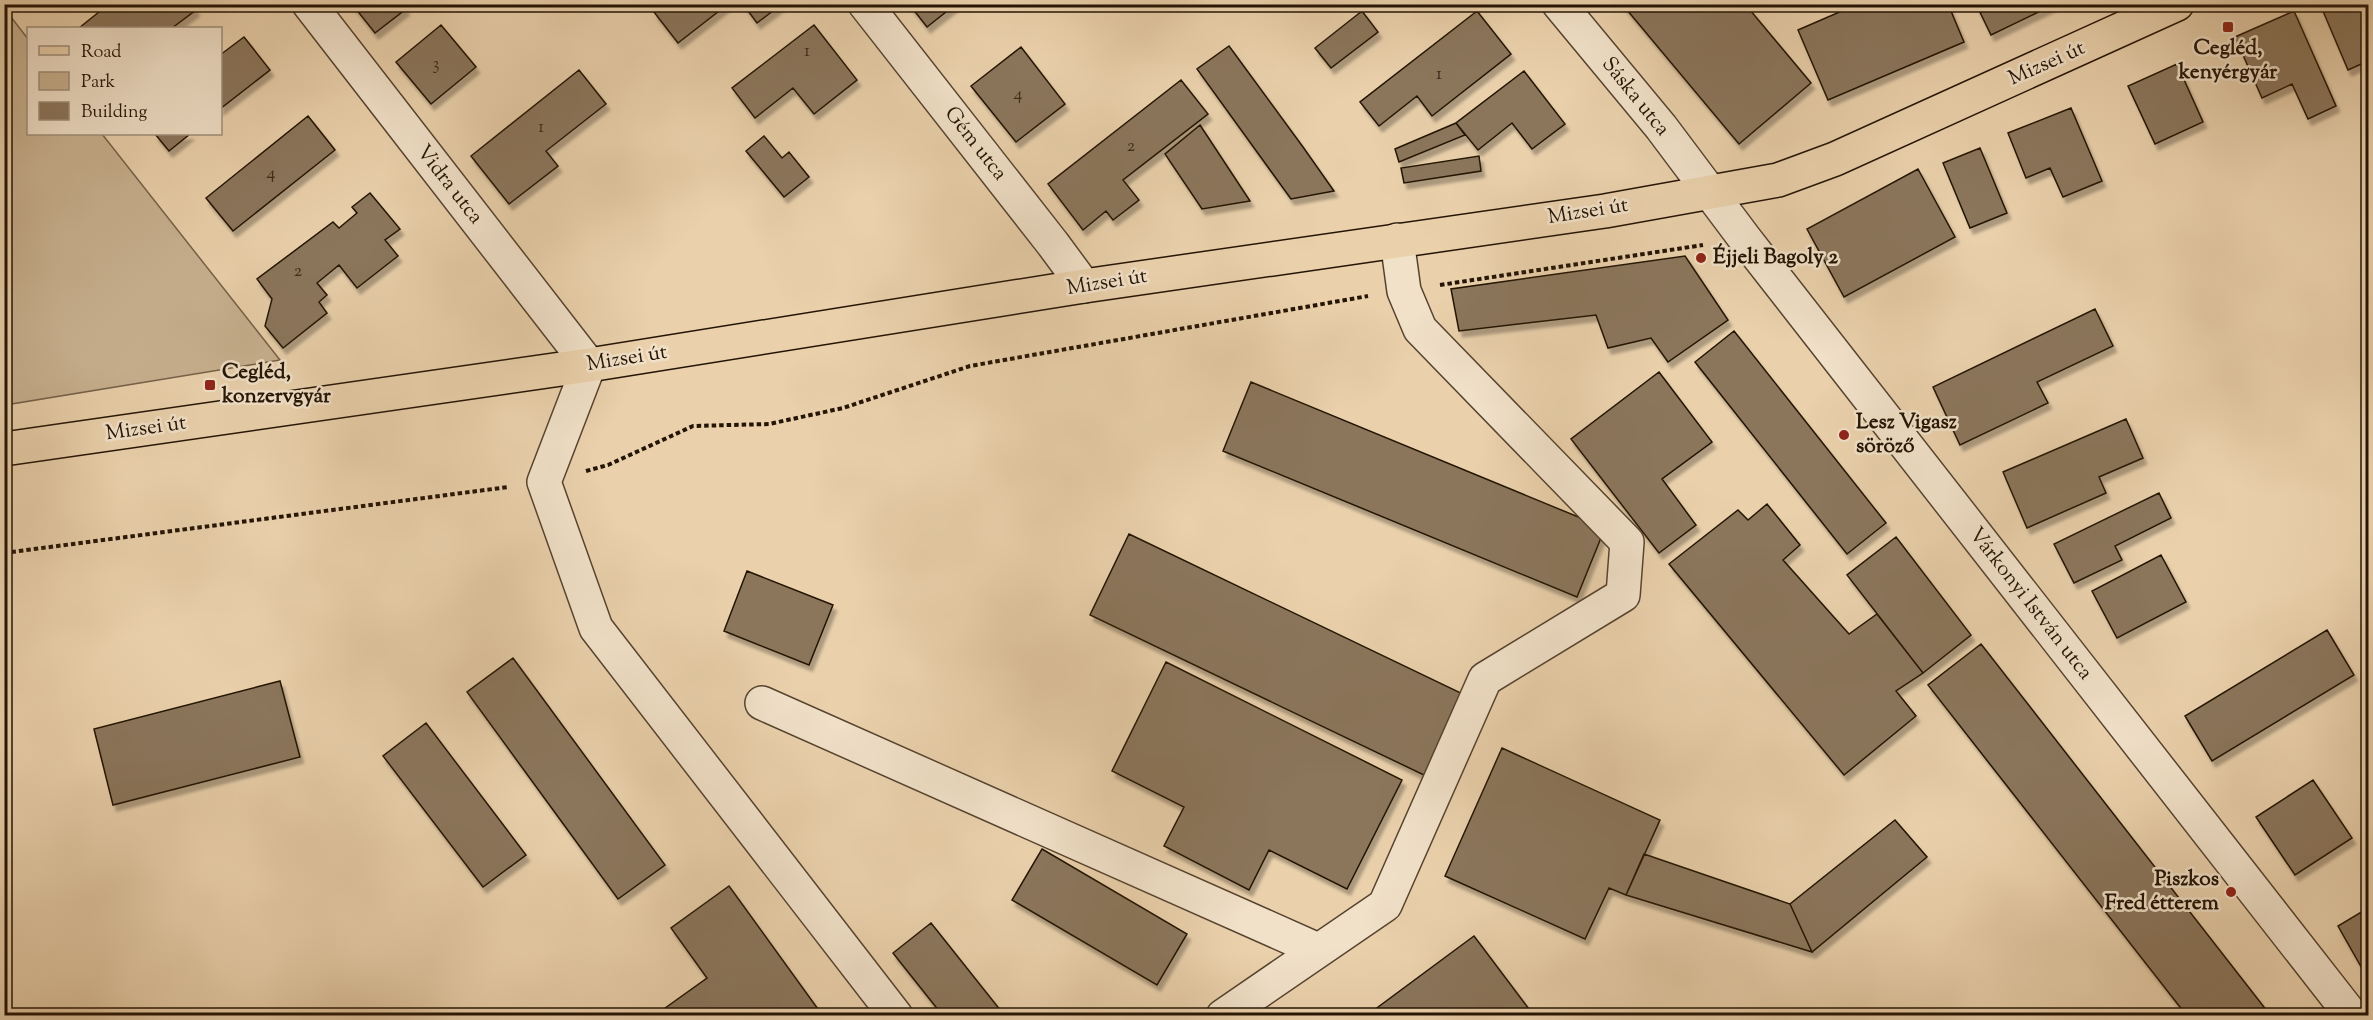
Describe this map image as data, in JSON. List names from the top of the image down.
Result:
{
  "streets": {
    "main road": ["Mizsei út"],
    "street": [
      "Sáska utca",
      "Gém utca",
      "Vidra utca",
      "Várkonyi István utca"
    ]
  },
  "crossings": [
    ["Mizsei út", "Sáska utca"],
    ["Mizsei út", "Gém utca"],
    ["Mizsei út", "Vidra utca"],
    ["Mizsei út", "Várkonyi István utca"],
    ["Sáska utca", "Várkonyi István utca"]
  ],
  "places": {
    "transit": ["Cegléd, kenyérgyár", "Cegléd, konzervgyár"],
    "other": ["Éjjeli Bagoly 2", "Lesz Vigasz söröző", "Piszkos Fred étterem"]
  },
  "house_numbers": [
    "1",
    "3",
    "1",
    "4",
    "1",
    "2",
    "4",
    "2"
  ],
  "legend": ["Road", "Park", "Building"]
}
